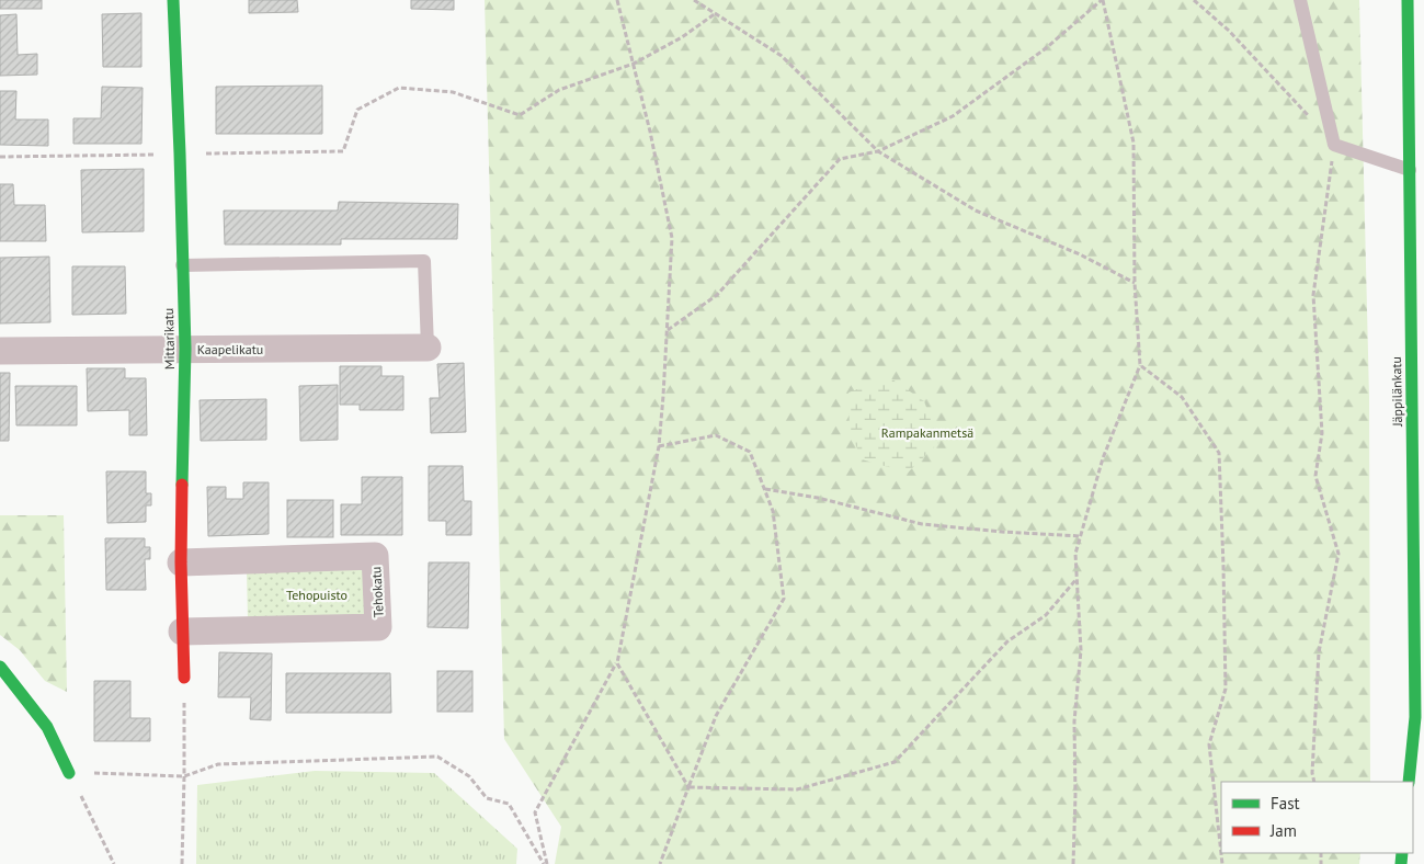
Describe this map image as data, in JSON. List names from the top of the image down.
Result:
{
  "streets": {
    "street": [
      "Mittarikatu",
      "Kaapelikatu",
      "Jäppilänkatu",
      "Tehokatu"
    ]
  },
  "crossings": [
    ["Mittarikatu", "Kaapelikatu"],
    ["Mittarikatu", "Tehokatu"]
  ],
  "parks": ["Rampakanmetsä", "Tehopuisto"],
  "legend": ["Fast", "Jam"]
}
